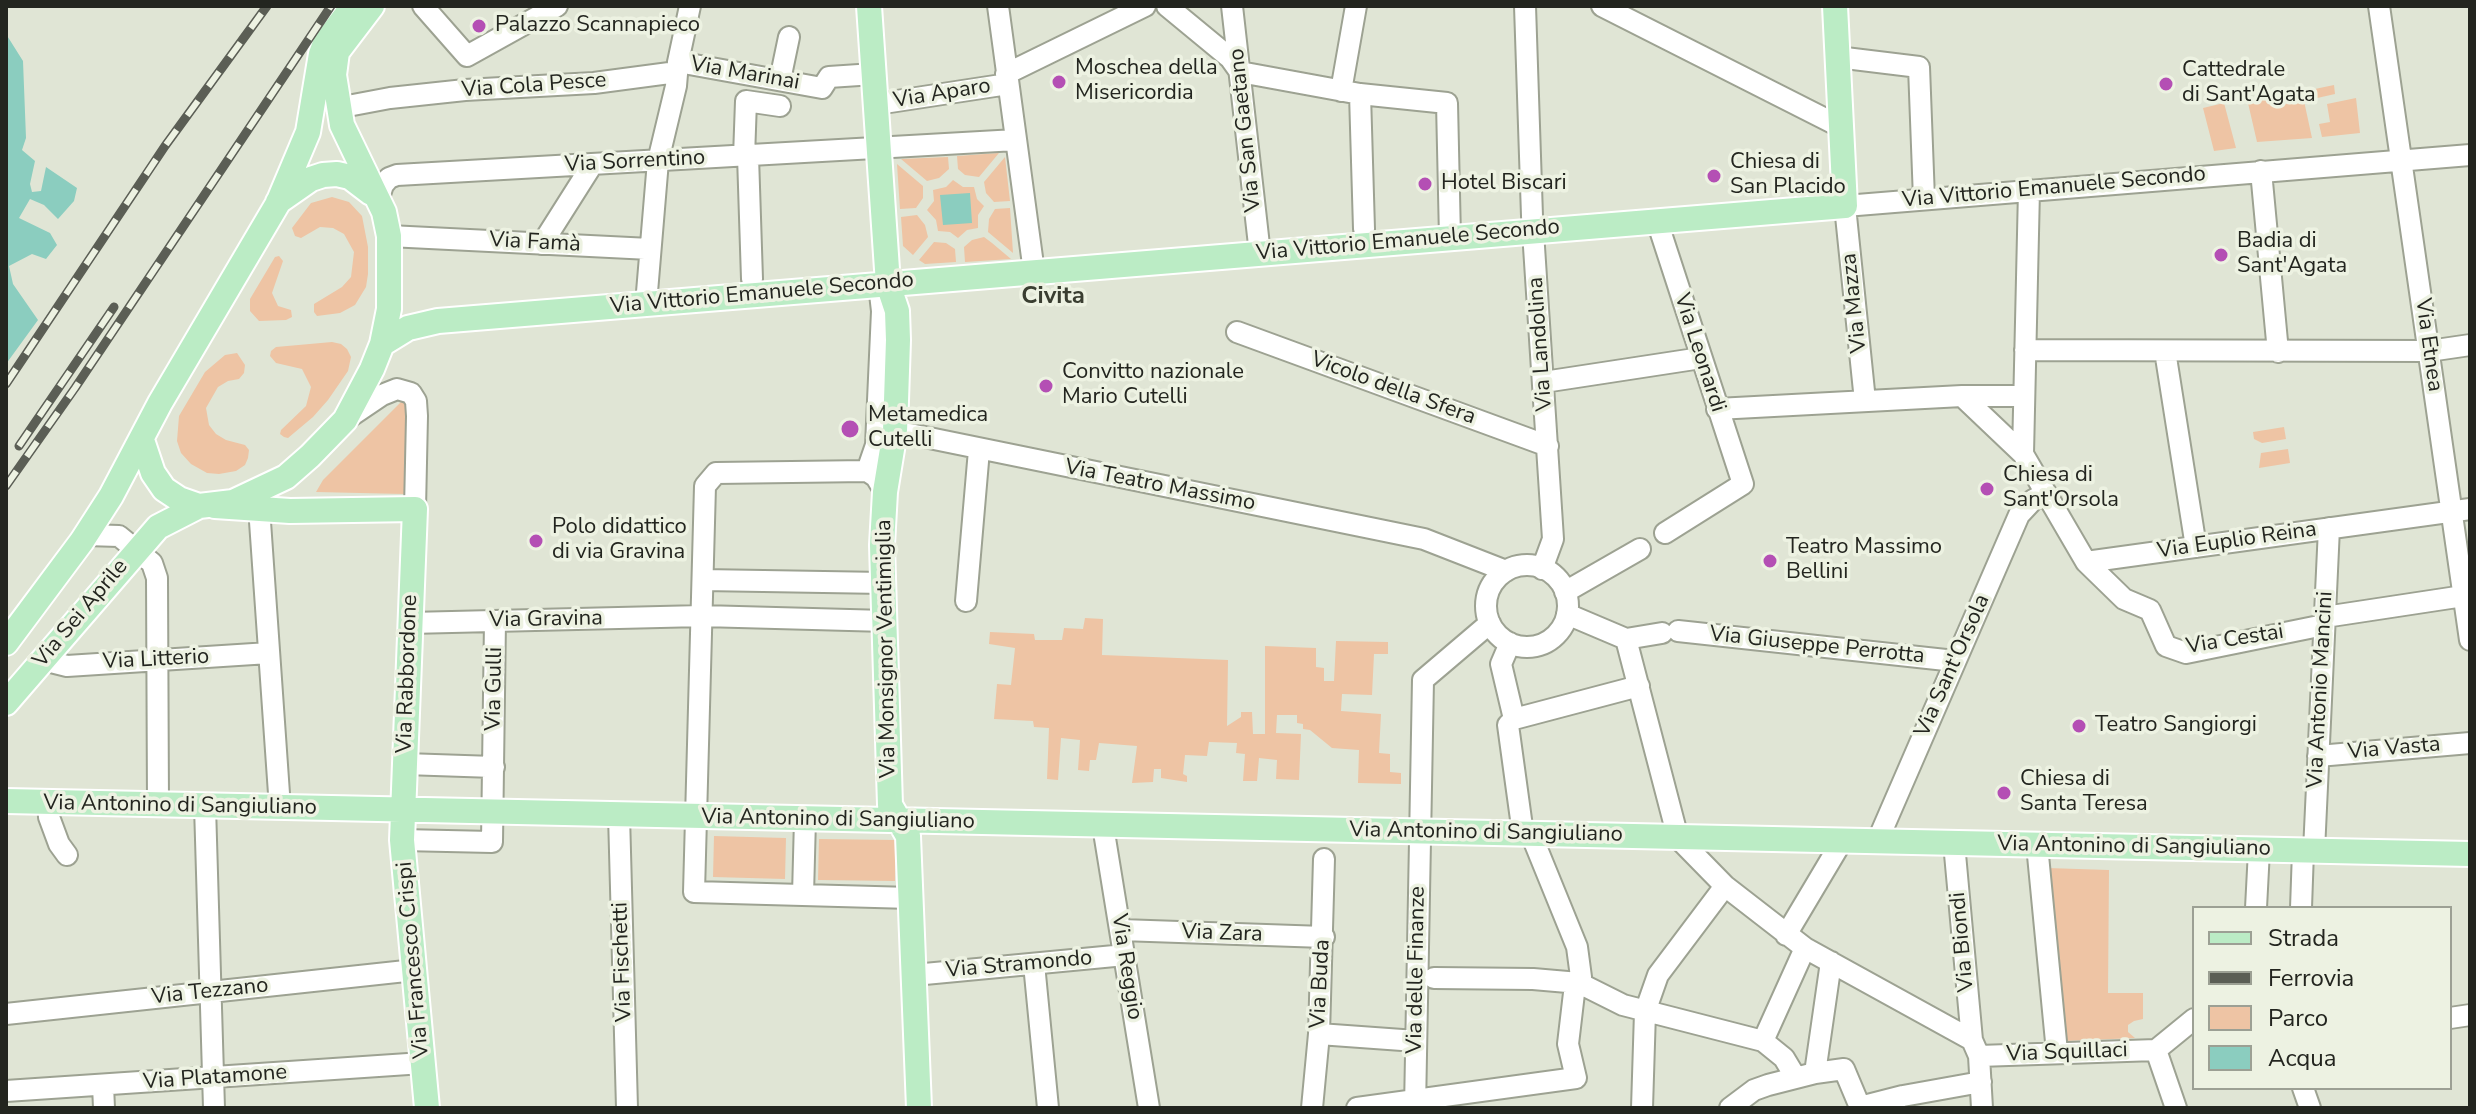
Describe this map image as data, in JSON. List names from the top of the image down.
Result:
{
  "streets": {
    "main road": [
      "Via Vittorio Emanuele Secondo",
      "Via Sei Aprile",
      "Via Monsignor Ventimiglia",
      "Via Rabbordone",
      "Via Antonino di Sangiuliano",
      "Via Francesco Crispi"
    ],
    "street": [
      "Via Marinai",
      "Via Cola Pesce",
      "Via Aparo",
      "Via San Gaetano",
      "Via Sorrentino",
      "Via Famà",
      "Via Mazza",
      "Via Landolina",
      "Via Etnea",
      "Via Leonardi",
      "Vicolo della Sfera",
      "Via Teatro Massimo",
      "Via Euplio Reina",
      "Via Gravina",
      "Via Cestai",
      "Via Giuseppe Perrotta",
      "Via Litterio",
      "Via Sant'Orsola",
      "Via Gulli",
      "Via Antonio Mancini",
      "Via Vasta",
      "Via Zara",
      "Via Biondi",
      "Via Fischetti",
      "Via Stramondo",
      "Via Reggio",
      "Via delle Finanze",
      "Via Buda",
      "Via Tezzano",
      "Via Squillaci",
      "Via Platamone"
    ]
  },
  "crossings": [
    ["Via Marinai", "Via Cola Pesce"],
    ["Via Marinai", "Via Monsignor Ventimiglia"],
    ["Via Aparo", "Via Monsignor Ventimiglia"],
    ["Via San Gaetano", "Via Vittorio Emanuele Secondo"],
    ["Via Sorrentino", "Via Monsignor Ventimiglia"],
    ["Via Vittorio Emanuele Secondo", "Via Mazza"],
    ["Via Vittorio Emanuele Secondo", "Via Landolina"],
    ["Via Vittorio Emanuele Secondo", "Via Etnea"],
    ["Via Vittorio Emanuele Secondo", "Via Leonardi"],
    ["Via Vittorio Emanuele Secondo", "Via Monsignor Ventimiglia"],
    ["Via Landolina", "Vicolo della Sfera"],
    ["Via Landolina", "Via Teatro Massimo"],
    ["Via Landolina", "Via delle Finanze"],
    ["Via Etnea", "Via Euplio Reina"],
    ["Via Etnea", "Via Cestai"],
    ["Via Teatro Massimo", "Via Monsignor Ventimiglia"],
    ["Via Teatro Massimo", "Via delle Finanze"],
    ["Via Euplio Reina", "Via Cestai"],
    ["Via Euplio Reina", "Via Antonio Mancini"],
    ["Via Sei Aprile", "Via Litterio"],
    ["Via Gravina", "Via Monsignor Ventimiglia"],
    ["Via Gravina", "Via Rabbordone"],
    ["Via Gravina", "Via Gulli"],
    ["Via Cestai", "Via Sant'Orsola"],
    ["Via Cestai", "Via Antonio Mancini"],
    ["Via Giuseppe Perrotta", "Via Sant'Orsola"],
    ["Via Monsignor Ventimiglia", "Via Antonino di Sangiuliano"],
    ["Via Monsignor Ventimiglia", "Via Stramondo"],
    ["Via Sant'Orsola", "Via Antonino di Sangiuliano"],
    ["Via Rabbordone", "Via Antonino di Sangiuliano"],
    ["Via Rabbordone", "Via Francesco Crispi"],
    ["Via Gulli", "Via Antonino di Sangiuliano"],
    ["Via Antonio Mancini", "Via Vasta"],
    ["Via Antonio Mancini", "Via Antonino di Sangiuliano"],
    ["Via Antonino di Sangiuliano", "Via Biondi"],
    ["Via Antonino di Sangiuliano", "Via Francesco Crispi"],
    ["Via Antonino di Sangiuliano", "Via Fischetti"],
    ["Via Antonino di Sangiuliano", "Via Reggio"],
    ["Via Antonino di Sangiuliano", "Via delle Finanze"],
    ["Via Zara", "Via Reggio"],
    ["Via Zara", "Via Buda"],
    ["Via Biondi", "Via Squillaci"],
    ["Via Francesco Crispi", "Via Tezzano"],
    ["Via Francesco Crispi", "Via Platamone"],
    ["Via Stramondo", "Via Reggio"]
  ],
  "districts": ["Civita"],
  "places": [
    "Palazzo Scannapieco",
    "Moschea della Misericordia",
    "Cattedrale di Sant'Agata",
    "Chiesa di San Placido",
    "Hotel Biscari",
    "Badia di Sant'Agata",
    "Convitto nazionale Mario Cutelli",
    "Metamedica Cutelli",
    "Chiesa di Sant'Orsola",
    "Polo didattico di via Gravina",
    "Teatro Massimo Bellini",
    "Teatro Sangiorgi",
    "Chiesa di Santa Teresa"
  ],
  "legend": [
    "Strada",
    "Ferrovia",
    "Parco",
    "Acqua"
  ]
}
